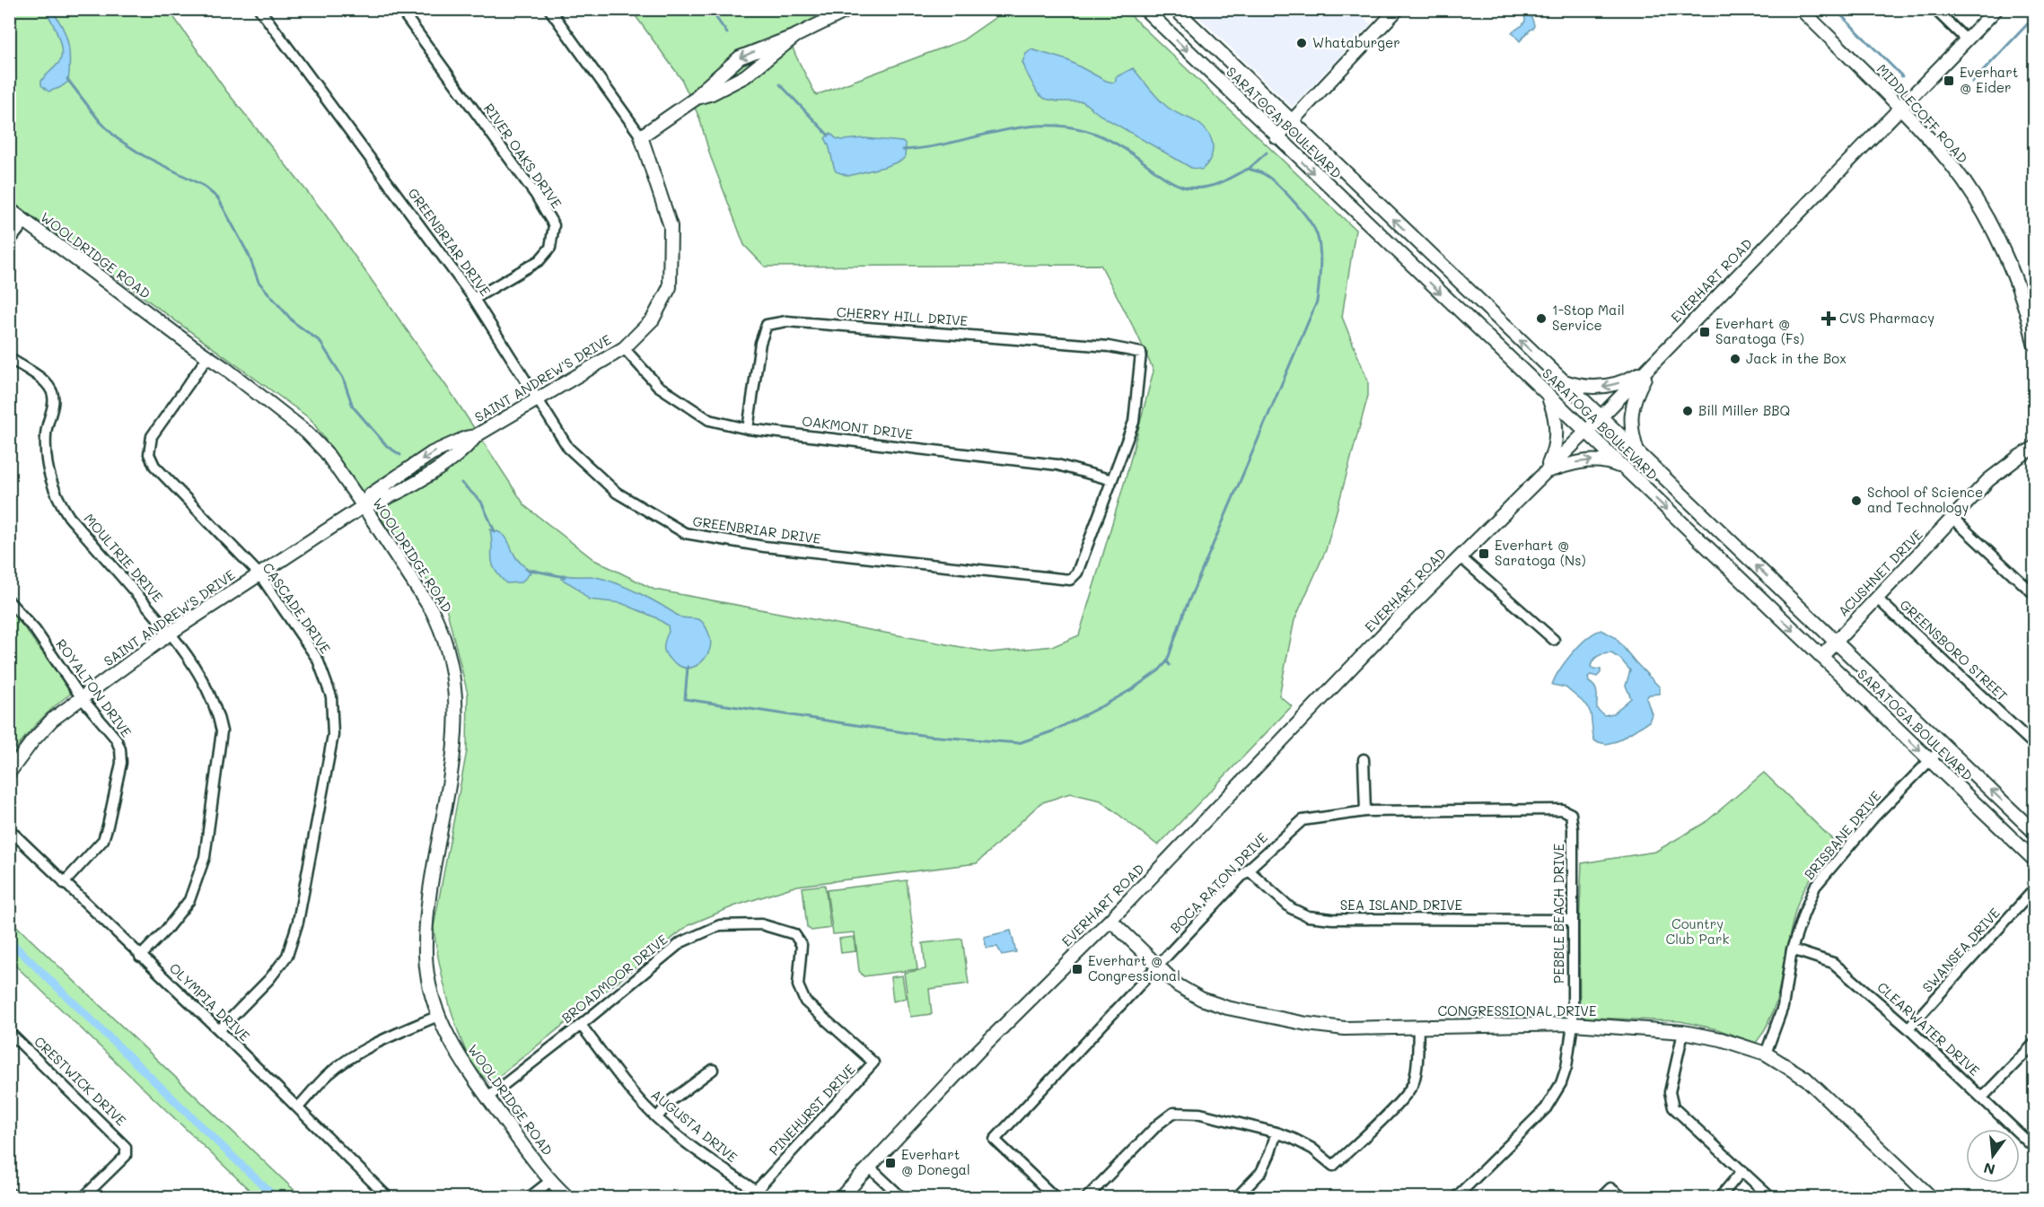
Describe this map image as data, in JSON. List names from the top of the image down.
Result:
{
  "streets": {
    "main road": [
      "MIDDLECOFF ROAD",
      "SARATOGA BOULEVARD",
      "WOOLDRIDGE ROAD",
      "EVERHART ROAD",
      "SAINT ANDREW'S DRIVE",
      "ACUSHNET DRIVE",
      "CONGRESSIONAL DRIVE"
    ],
    "street": [
      "RIVER OAKS DRIVE",
      "GREENBRIAR DRIVE",
      "CHERRY HILL DRIVE",
      "OAKMONT DRIVE",
      "MOULTRIE DRIVE",
      "CASCADE DRIVE",
      "GREENSBORO STREET",
      "ROYALTON DRIVE",
      "BRISBANE DRIVE",
      "BOCA RATON DRIVE",
      "SEA ISLAND DRIVE",
      "PEBBLE BEACH DRIVE",
      "SWANSEA DRIVE",
      "BROADMOOR DRIVE",
      "OLYMPIA DRIVE",
      "CLEARWATER DRIVE",
      "CRESTWICK DRIVE",
      "PINEHURST DRIVE",
      "AUGUSTA DRIVE"
    ]
  },
  "crossings": [
    ["MIDDLECOFF ROAD", "EVERHART ROAD"],
    ["SARATOGA BOULEVARD", "EVERHART ROAD"],
    ["SARATOGA BOULEVARD", "ACUSHNET DRIVE"],
    ["SARATOGA BOULEVARD", "BRISBANE DRIVE"],
    ["RIVER OAKS DRIVE", "GREENBRIAR DRIVE"],
    ["GREENBRIAR DRIVE", "CHERRY HILL DRIVE"],
    ["GREENBRIAR DRIVE", "SAINT ANDREW'S DRIVE"],
    ["GREENBRIAR DRIVE", "OAKMONT DRIVE"],
    ["WOOLDRIDGE ROAD", "SAINT ANDREW'S DRIVE"],
    ["WOOLDRIDGE ROAD", "CASCADE DRIVE"],
    ["WOOLDRIDGE ROAD", "BROADMOOR DRIVE"],
    ["EVERHART ROAD", "CONGRESSIONAL DRIVE"],
    ["CHERRY HILL DRIVE", "OAKMONT DRIVE"],
    ["SAINT ANDREW'S DRIVE", "OAKMONT DRIVE"],
    ["SAINT ANDREW'S DRIVE", "MOULTRIE DRIVE"],
    ["SAINT ANDREW'S DRIVE", "CASCADE DRIVE"],
    ["SAINT ANDREW'S DRIVE", "ROYALTON DRIVE"],
    ["MOULTRIE DRIVE", "OLYMPIA DRIVE"],
    ["ACUSHNET DRIVE", "GREENSBORO STREET"],
    ["CASCADE DRIVE", "OLYMPIA DRIVE"],
    ["ROYALTON DRIVE", "OLYMPIA DRIVE"],
    ["BRISBANE DRIVE", "CONGRESSIONAL DRIVE"],
    ["BRISBANE DRIVE", "CLEARWATER DRIVE"],
    ["BOCA RATON DRIVE", "SEA ISLAND DRIVE"],
    ["BOCA RATON DRIVE", "PEBBLE BEACH DRIVE"],
    ["BOCA RATON DRIVE", "CONGRESSIONAL DRIVE"],
    ["SEA ISLAND DRIVE", "PEBBLE BEACH DRIVE"],
    ["PEBBLE BEACH DRIVE", "CONGRESSIONAL DRIVE"],
    ["SWANSEA DRIVE", "CLEARWATER DRIVE"],
    ["BROADMOOR DRIVE", "PINEHURST DRIVE"],
    ["BROADMOOR DRIVE", "AUGUSTA DRIVE"],
    ["PINEHURST DRIVE", "AUGUSTA DRIVE"]
  ],
  "parks": ["Country Club Park"],
  "places": {
    "other": [
      "Whataburger",
      "1-Stop Mail Service",
      "Jack in the Box",
      "Bill Miller BBQ",
      "School of Science and Technology"
    ],
    "transit": [
      "Everhart @ Eider",
      "Everhart @ Saratoga (Fs)",
      "Everhart @ Saratoga (Ns)",
      "Everhart @ Congressional",
      "Everhart @ Donegal"
    ],
    "health": ["CVS Pharmacy"]
  },
  "north": "bottom"
}
